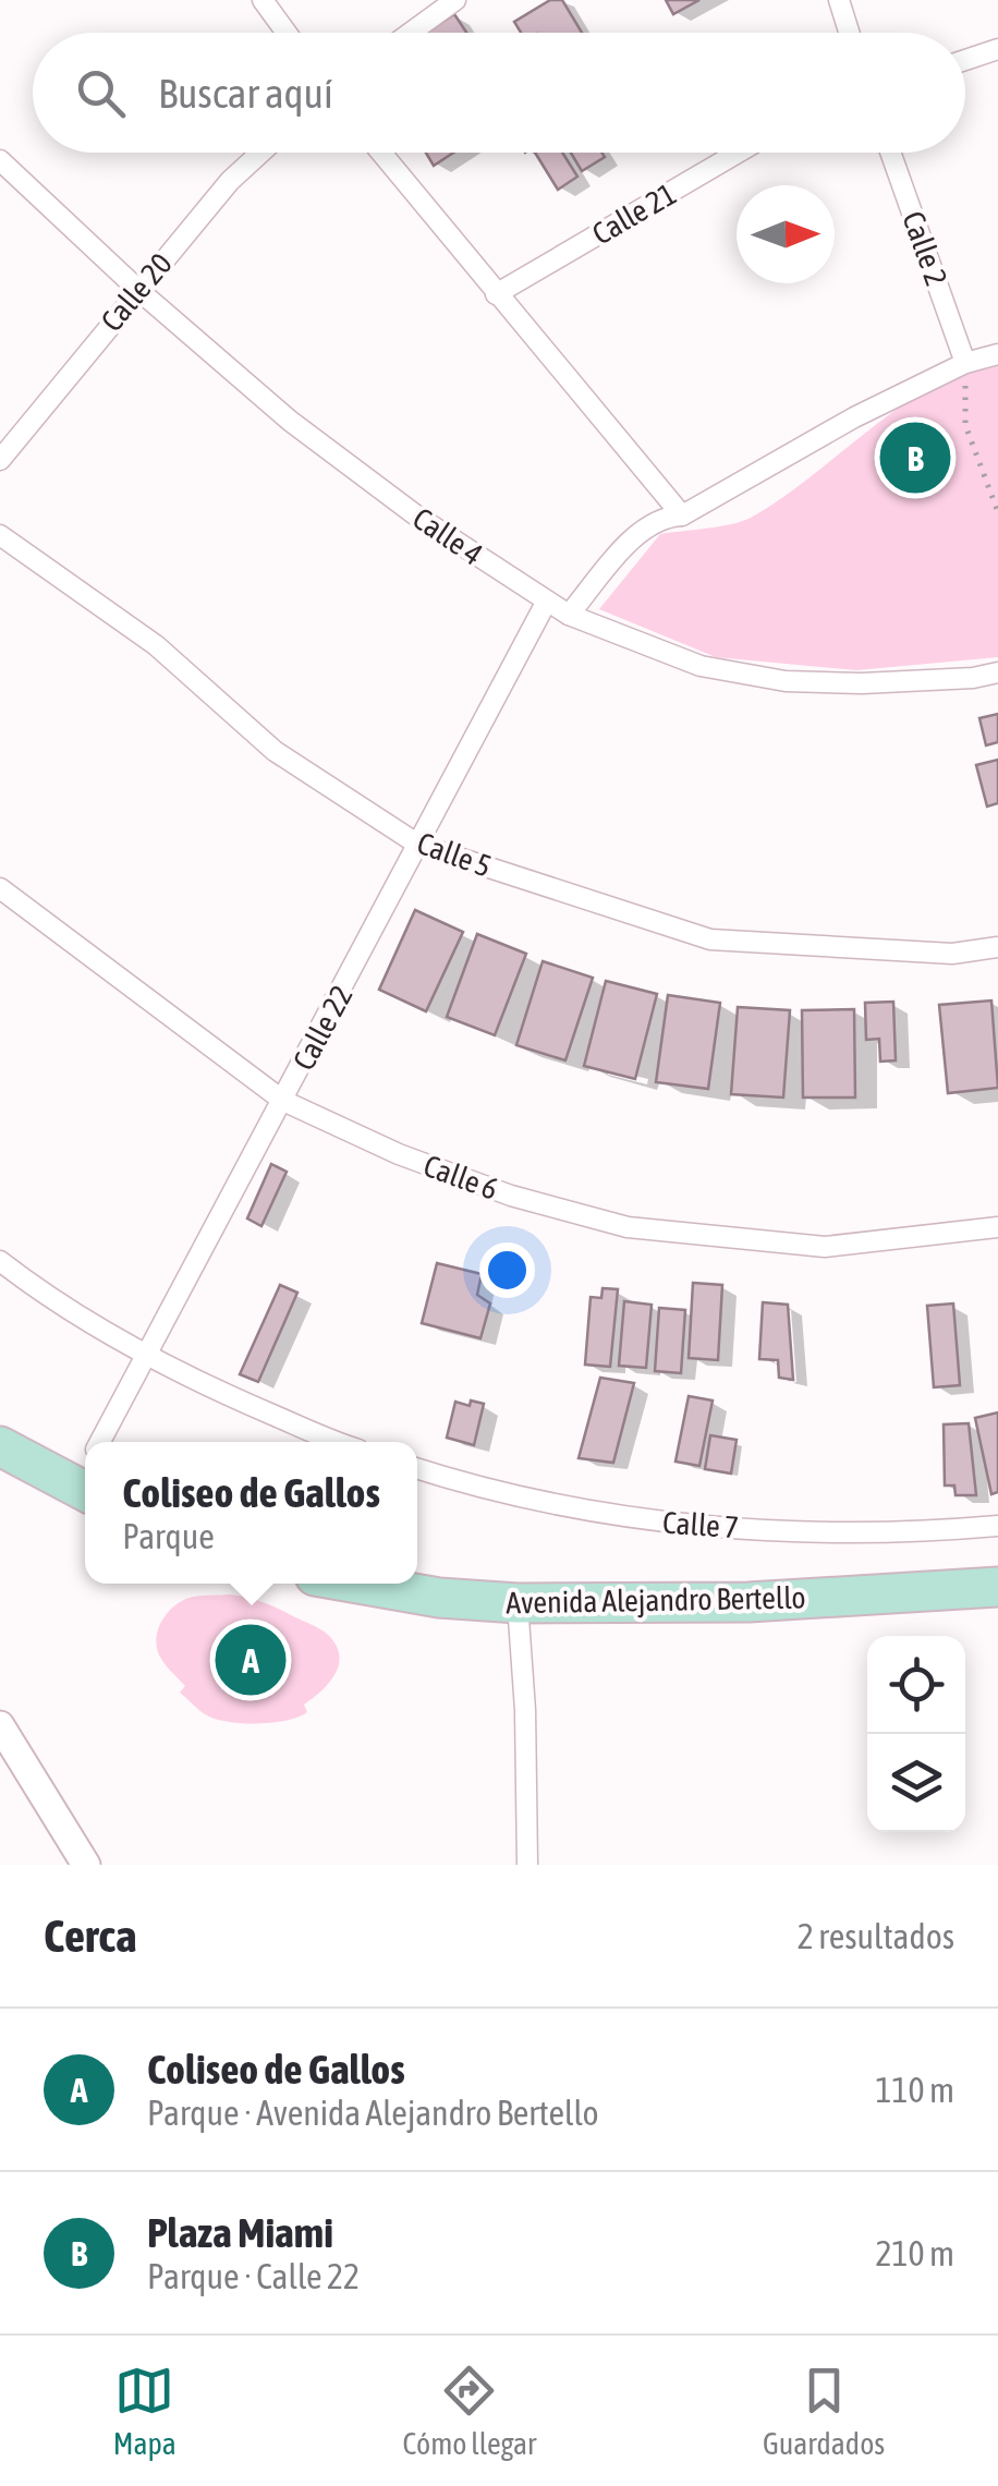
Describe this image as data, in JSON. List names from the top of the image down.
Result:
{
  "streets": {
    "main road": ["Avenida Alejandro Bertello"],
    "street": [
      "Calle 21",
      "Calle 2",
      "Calle 20",
      "Calle 4",
      "Calle 5",
      "Calle 22",
      "Calle 6",
      "Calle 7"
    ]
  },
  "crossings": [
    ["Calle 20", "Calle 4"],
    ["Calle 4", "Calle 22"],
    ["Calle 5", "Calle 22"],
    ["Calle 22", "Calle 6"]
  ],
  "north": "right",
  "page": {
    "search": "Buscar aquí",
    "pins": ["B", "A"],
    "popup": ["Coliseo de Gallos", "Parque"],
    "heading": ["Cerca", "2 resultados"],
    "list": [
      {
        "mark": "A",
        "name": "Coliseo de Gallos",
        "note": "Parque · Avenida Alejandro Bertello",
        "value": "110 m"
      },
      {
        "mark": "B",
        "name": "Plaza Miami",
        "note": "Parque · Calle 22",
        "value": "210 m"
      }
    ],
    "nav": ["Mapa", "Cómo llegar", "Guardados"]
  }
}
